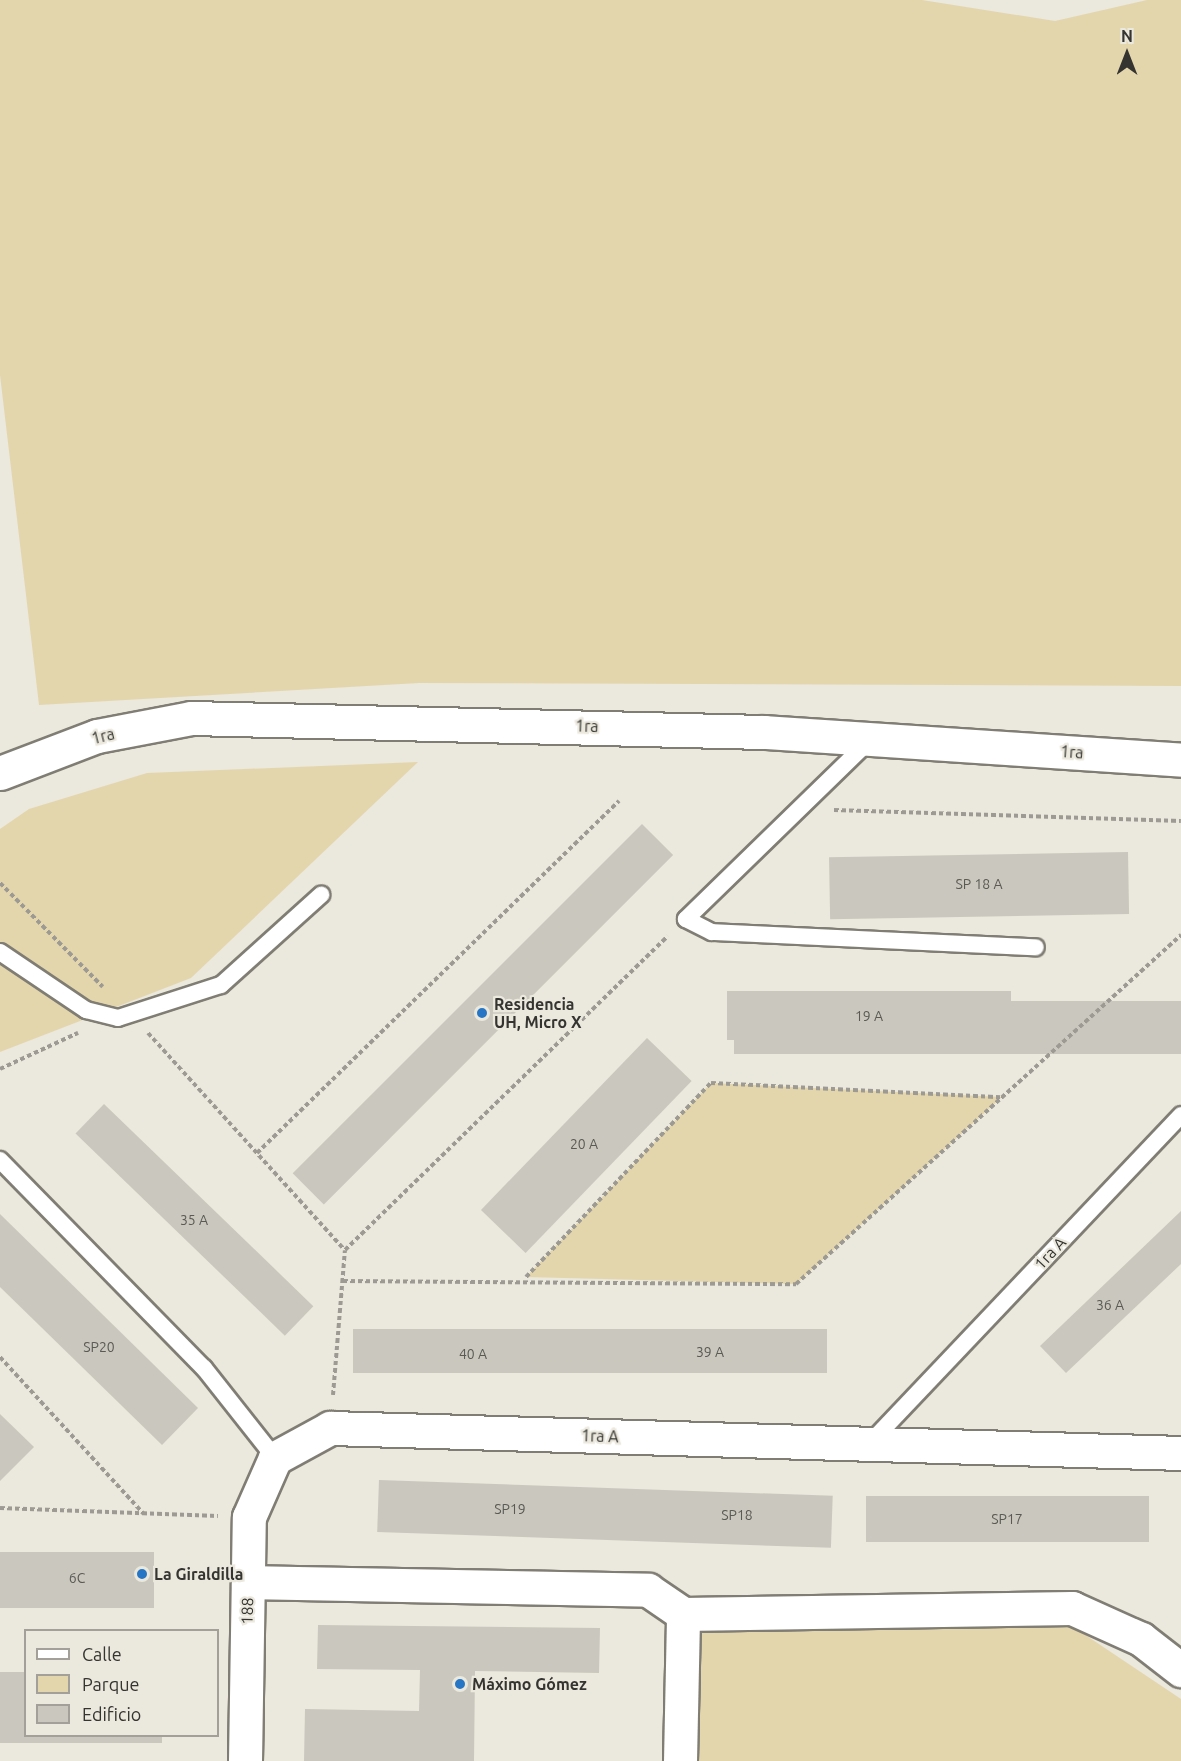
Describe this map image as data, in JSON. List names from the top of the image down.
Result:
{
  "streets": {
    "street": ["1ra", "1ra A", "188"]
  },
  "places": ["Residencia UH, Micro X", "La Giraldilla", "Máximo Gómez"],
  "house_numbers": [
    "SP 18 A",
    "19 A",
    "20 A",
    "35 A",
    "36 A",
    "SP20",
    "39 A",
    "40 A",
    "SP19",
    "SP18",
    "SP17",
    "6C"
  ],
  "legend": ["Calle", "Parque", "Edificio"],
  "north": "top"
}
